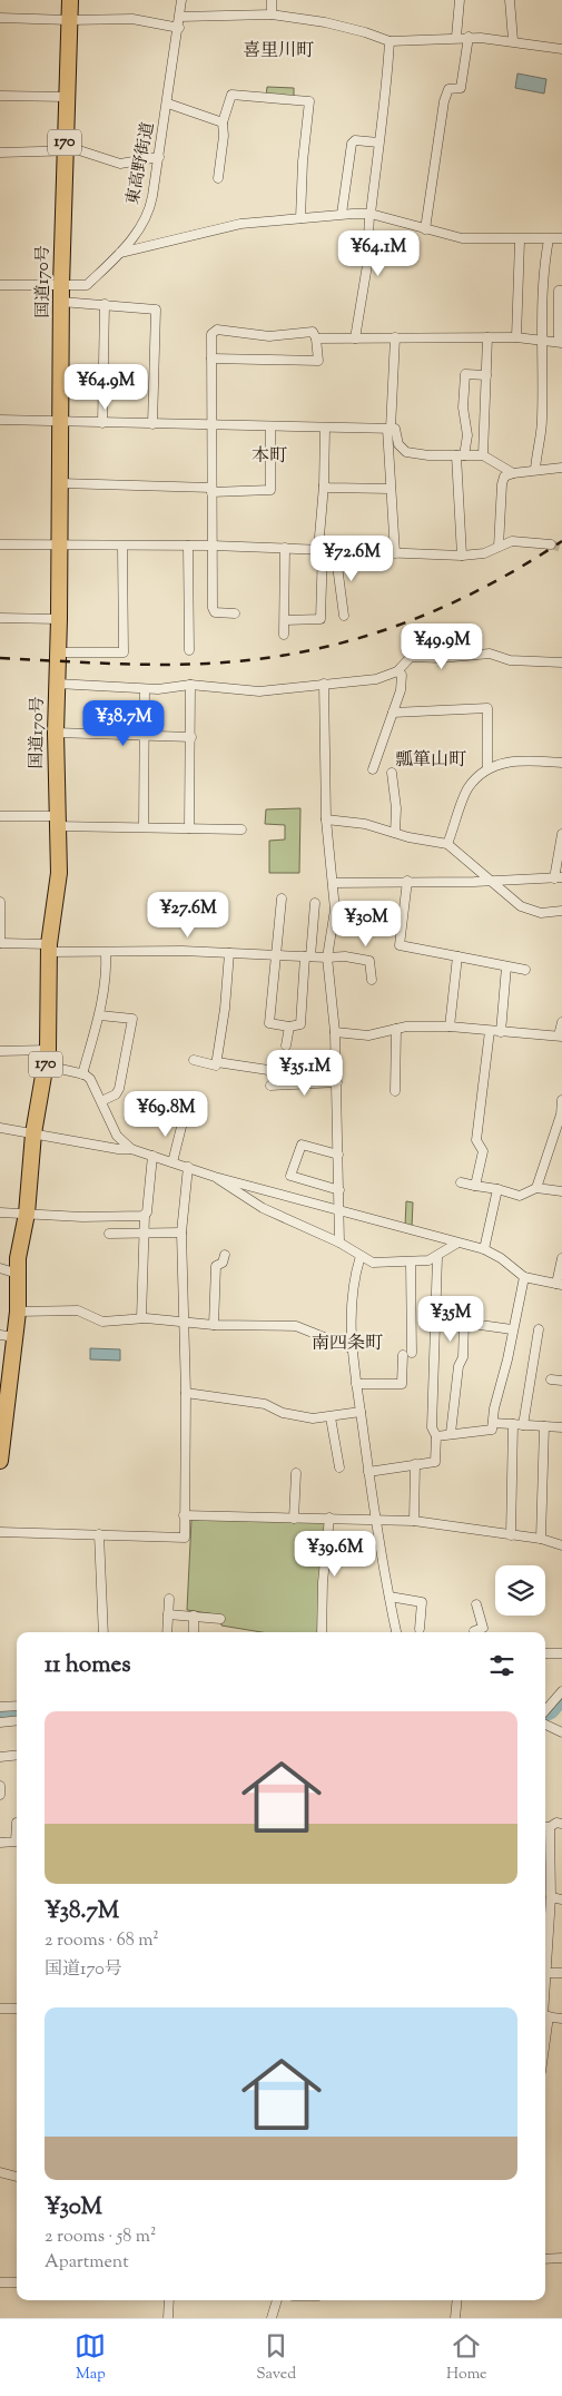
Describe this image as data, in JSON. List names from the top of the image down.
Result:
{
  "streets": {
    "highway": ["170", "国道170号"],
    "street": ["東高野街道"]
  },
  "crossings": [
    ["東高野街道", "国道170号"]
  ],
  "districts": [
    "喜里川町",
    "本町",
    "瓢箪山町",
    "南四条町"
  ],
  "page": {
    "price": [
      "¥64.1M",
      "¥64.9M",
      "¥72.6M",
      "¥49.9M",
      "¥38.7M",
      "¥27.6M",
      "¥30M",
      "¥35.1M",
      "¥69.8M",
      "¥35M",
      "¥39.6M"
    ],
    "heading": "11 homes",
    "list": [
      {
        "name": "¥38.7M",
        "note": "2 rooms · 68 m² · 国道170号"
      },
      {
        "name": "¥30M",
        "note": "2 rooms · 58 m² · Apartment"
      }
    ],
    "tabs": ["Map", "Saved", "Home"]
  }
}
